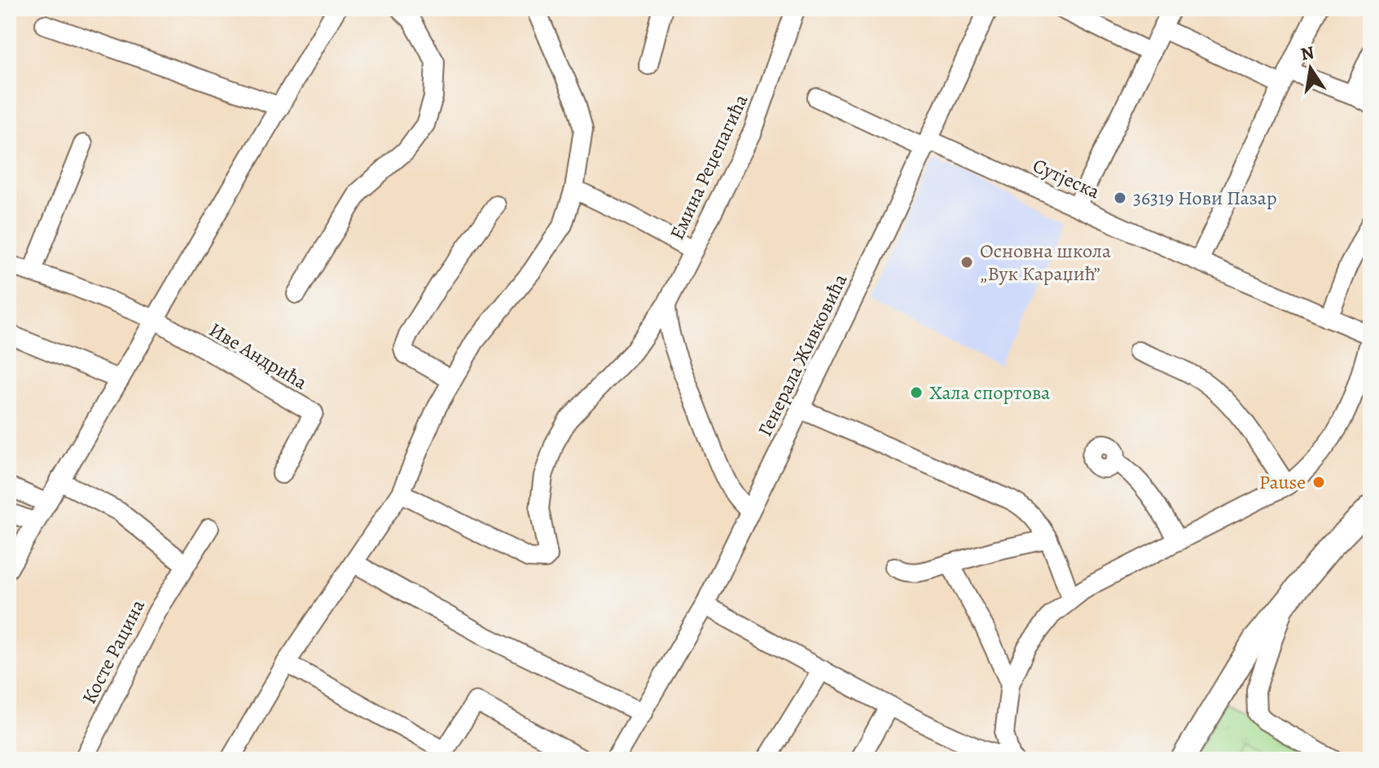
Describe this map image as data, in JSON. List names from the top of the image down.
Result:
{
  "streets": {
    "street": [
      "Емина Реџепагића",
      "Сутјеска",
      "Генерала Живковића",
      "Иве Андрића",
      "Косте Рацина"
    ]
  },
  "crossings": [
    ["Сутјеска", "Генерала Живковића"]
  ],
  "places": [
    "36319 Нови Пазар",
    "Основна школа „Вук Караџић”",
    "Хала спортова",
    "Pause"
  ],
  "north": "top"
}
